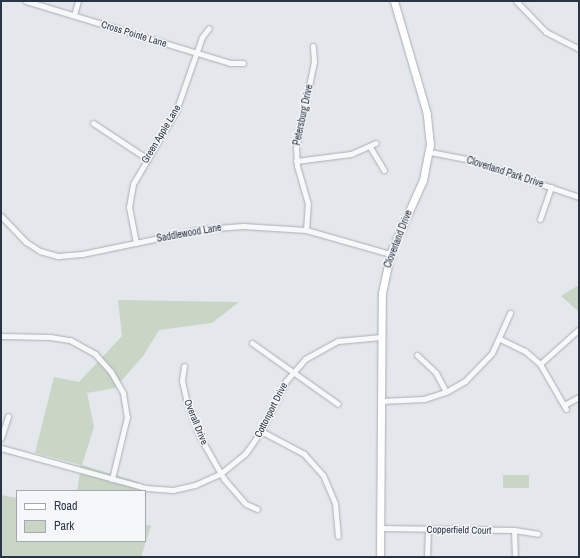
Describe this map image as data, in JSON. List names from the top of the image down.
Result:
{
  "streets": {
    "main road": ["Cloverland Drive"],
    "street": [
      "Cross Pointe Lane",
      "Petersburg Drive",
      "Green Apple Lane",
      "Cloverland Park Drive",
      "Saddlewood Lane",
      "Cottonport Drive",
      "Overall Drive",
      "Copperfield Court"
    ]
  },
  "crossings": [
    ["Cross Pointe Lane", "Green Apple Lane"],
    ["Petersburg Drive", "Saddlewood Lane"],
    ["Green Apple Lane", "Saddlewood Lane"],
    ["Cloverland Park Drive", "Cloverland Drive"],
    ["Saddlewood Lane", "Cloverland Drive"],
    ["Cloverland Drive", "Cottonport Drive"],
    ["Cloverland Drive", "Copperfield Court"],
    ["Cottonport Drive", "Overall Drive"]
  ],
  "legend": ["Road", "Park"]
}
